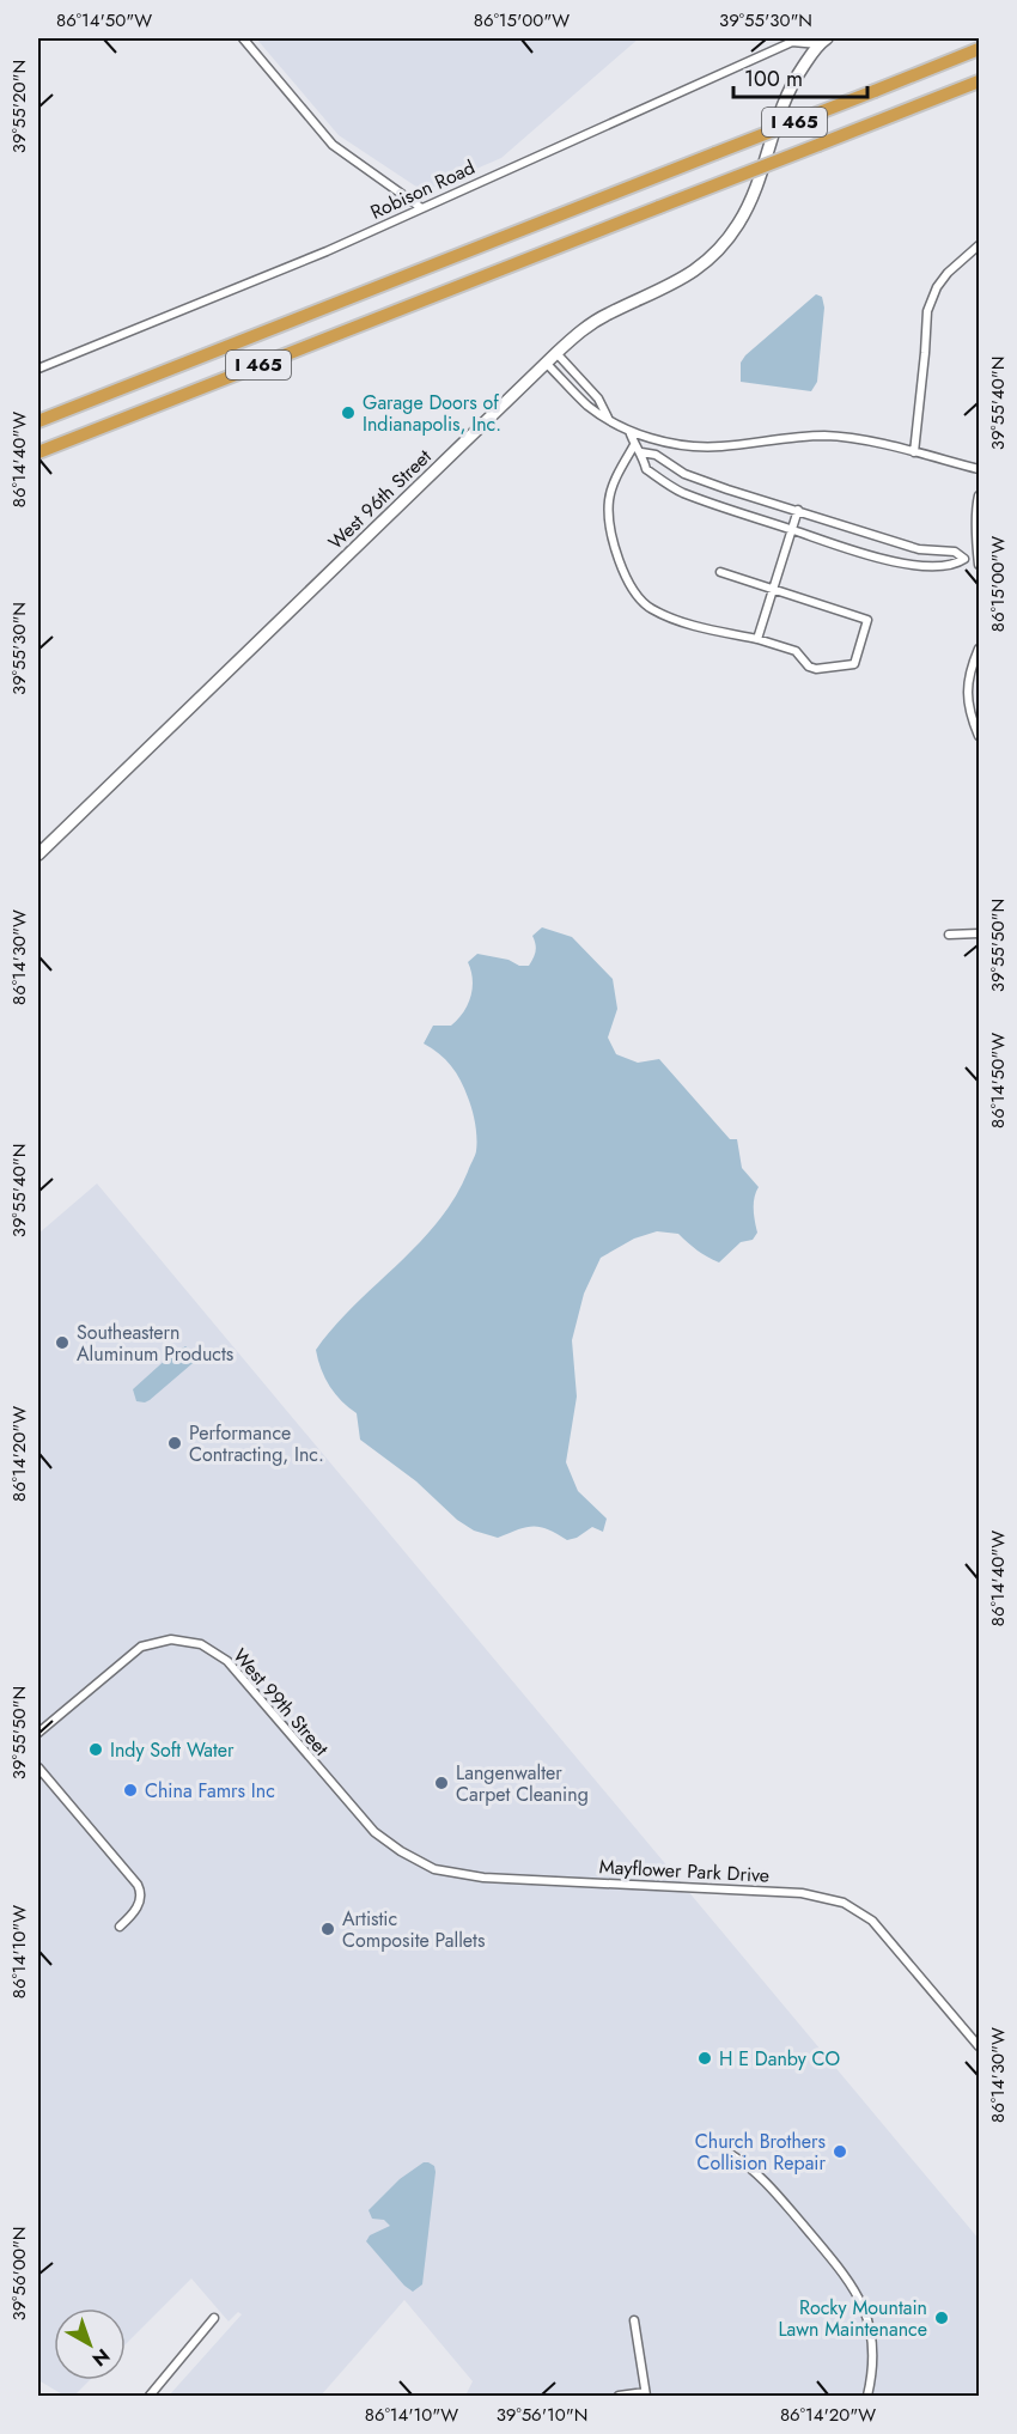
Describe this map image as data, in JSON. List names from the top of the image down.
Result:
{
  "streets": {
    "highway": ["I 465"],
    "street": [
      "Robison Road",
      "West 96th Street",
      "West 99th Street",
      "Mayflower Park Drive"
    ]
  },
  "crossings": [
    ["Robison Road", "West 96th Street"],
    ["West 99th Street", "Mayflower Park Drive"]
  ],
  "places": [
    "Garage Doors of Indianapolis, Inc.",
    "Southeastern Aluminum Products",
    "Performance Contracting, Inc.",
    "Indy Soft Water",
    "Langenwalter Carpet Cleaning",
    "China Famrs Inc",
    "Artistic Composite Pallets",
    "H E Danby CO",
    "Church Brothers Collision Repair",
    "Rocky Mountain Lawn Maintenance"
  ],
  "scale_bar": "100 m",
  "north": "bottom right",
  "coordinates": [
    "86°14'50\"W",
    "86°15'00\"W",
    "39°55'30\"N",
    "39°55'20\"N",
    "39°55'40\"N",
    "86°14'40\"W",
    "39°55'50\"N",
    "86°14'30\"W",
    "86°14'20\"W",
    "86°14'10\"W",
    "39°56'00\"N",
    "39°56'10\"N"
  ]
}
